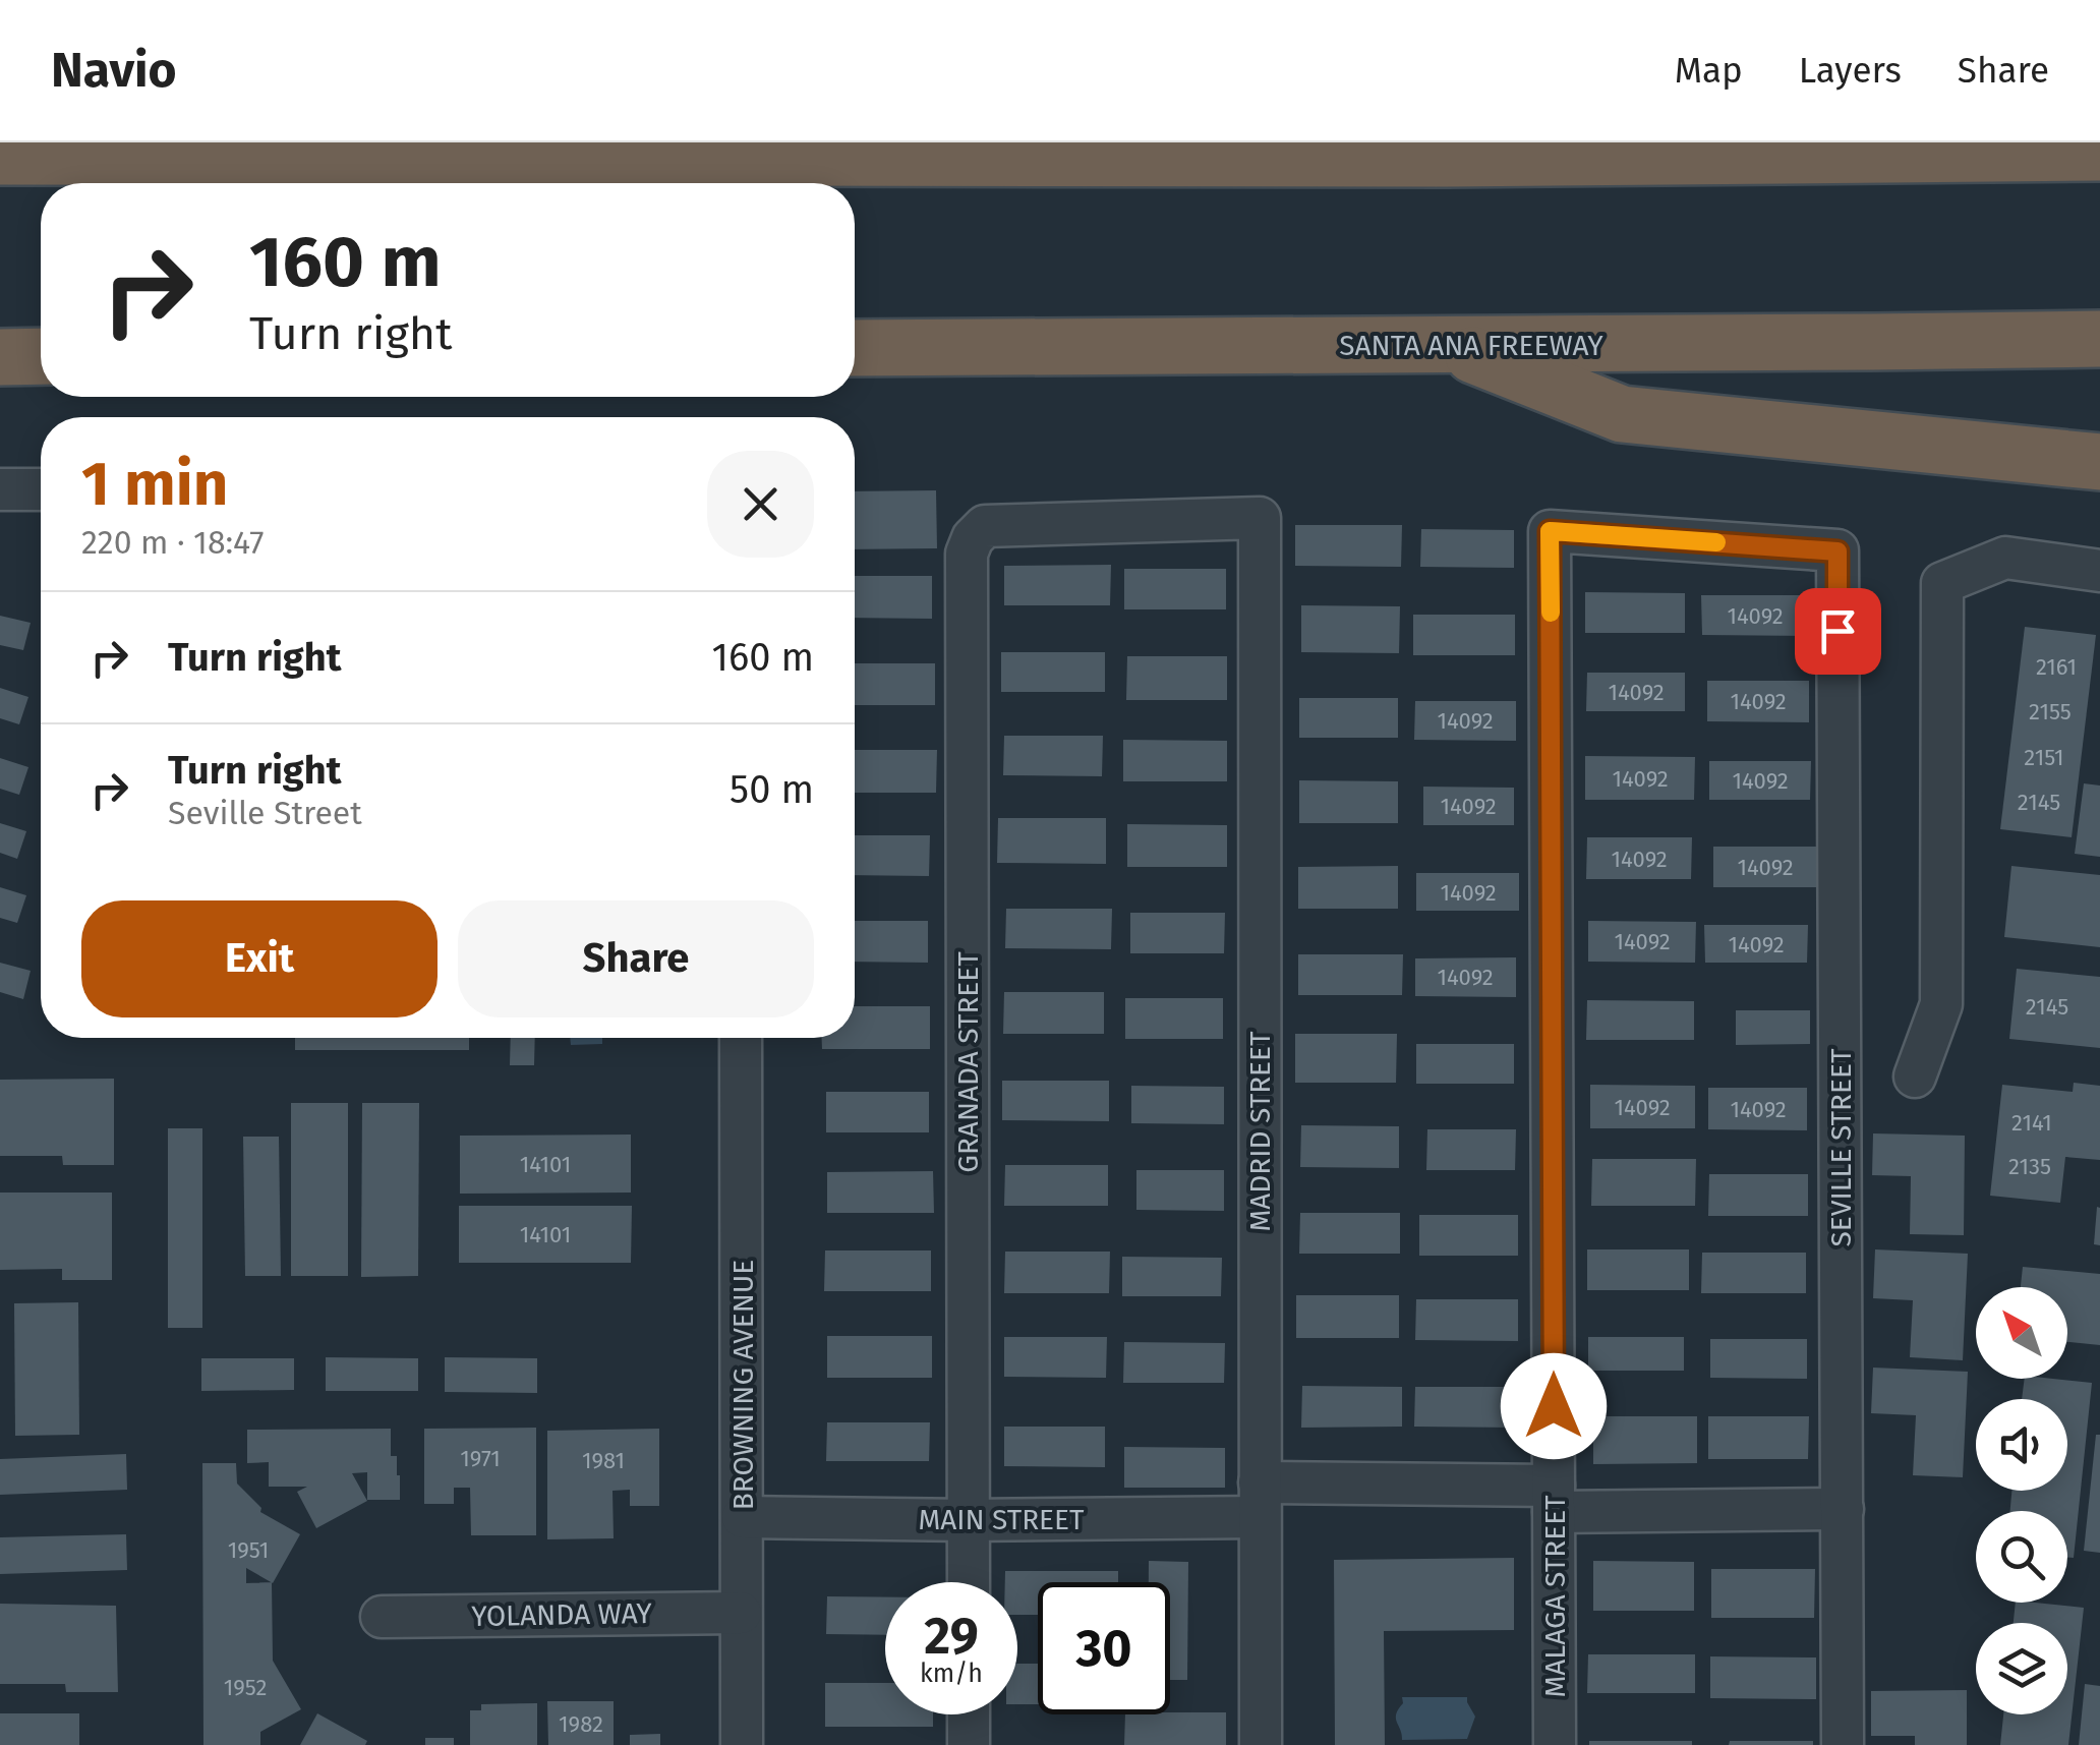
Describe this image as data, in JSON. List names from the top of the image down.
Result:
{
  "streets": {
    "highway": ["SANTA ANA FREEWAY"],
    "street": [
      "GRANADA STREET",
      "MADRID STREET",
      "SEVILLE STREET",
      "BROWNING AVENUE",
      "MAIN STREET",
      "MALAGA STREET",
      "YOLANDA WAY"
    ]
  },
  "crossings": [
    ["GRANADA STREET", "MADRID STREET"],
    ["GRANADA STREET", "MAIN STREET"],
    ["MADRID STREET", "MAIN STREET"],
    ["SEVILLE STREET", "MAIN STREET"],
    ["SEVILLE STREET", "MALAGA STREET"],
    ["BROWNING AVENUE", "MAIN STREET"],
    ["BROWNING AVENUE", "YOLANDA WAY"],
    ["MAIN STREET", "MALAGA STREET"]
  ],
  "house_numbers": [
    "14092",
    "2161",
    "14092",
    "14092",
    "2155",
    "14092",
    "2151",
    "14092",
    "14092",
    "2145",
    "14092",
    "14092",
    "14092",
    "14092",
    "14092",
    "14092",
    "14092",
    "2145",
    "14092",
    "14092",
    "2141",
    "14101",
    "2135",
    "14101",
    "1971",
    "1981",
    "1951",
    "1952",
    "1982"
  ],
  "north": "top left",
  "page": {
    "header": "Navio",
    "nav": ["Map", "Layers", "Share"],
    "turn": ["160 m", "Turn right"],
    "heading": ["1 min", "220 m · 18:47"],
    "list": [
      {
        "name": "Turn right",
        "value": "160 m"
      },
      {
        "name": "Turn right",
        "note": "Seville Street",
        "value": "50 m"
      }
    ],
    "buttons": ["Exit", "Share"],
    "speed": "29 km/h",
    "limit": "30"
  }
}
